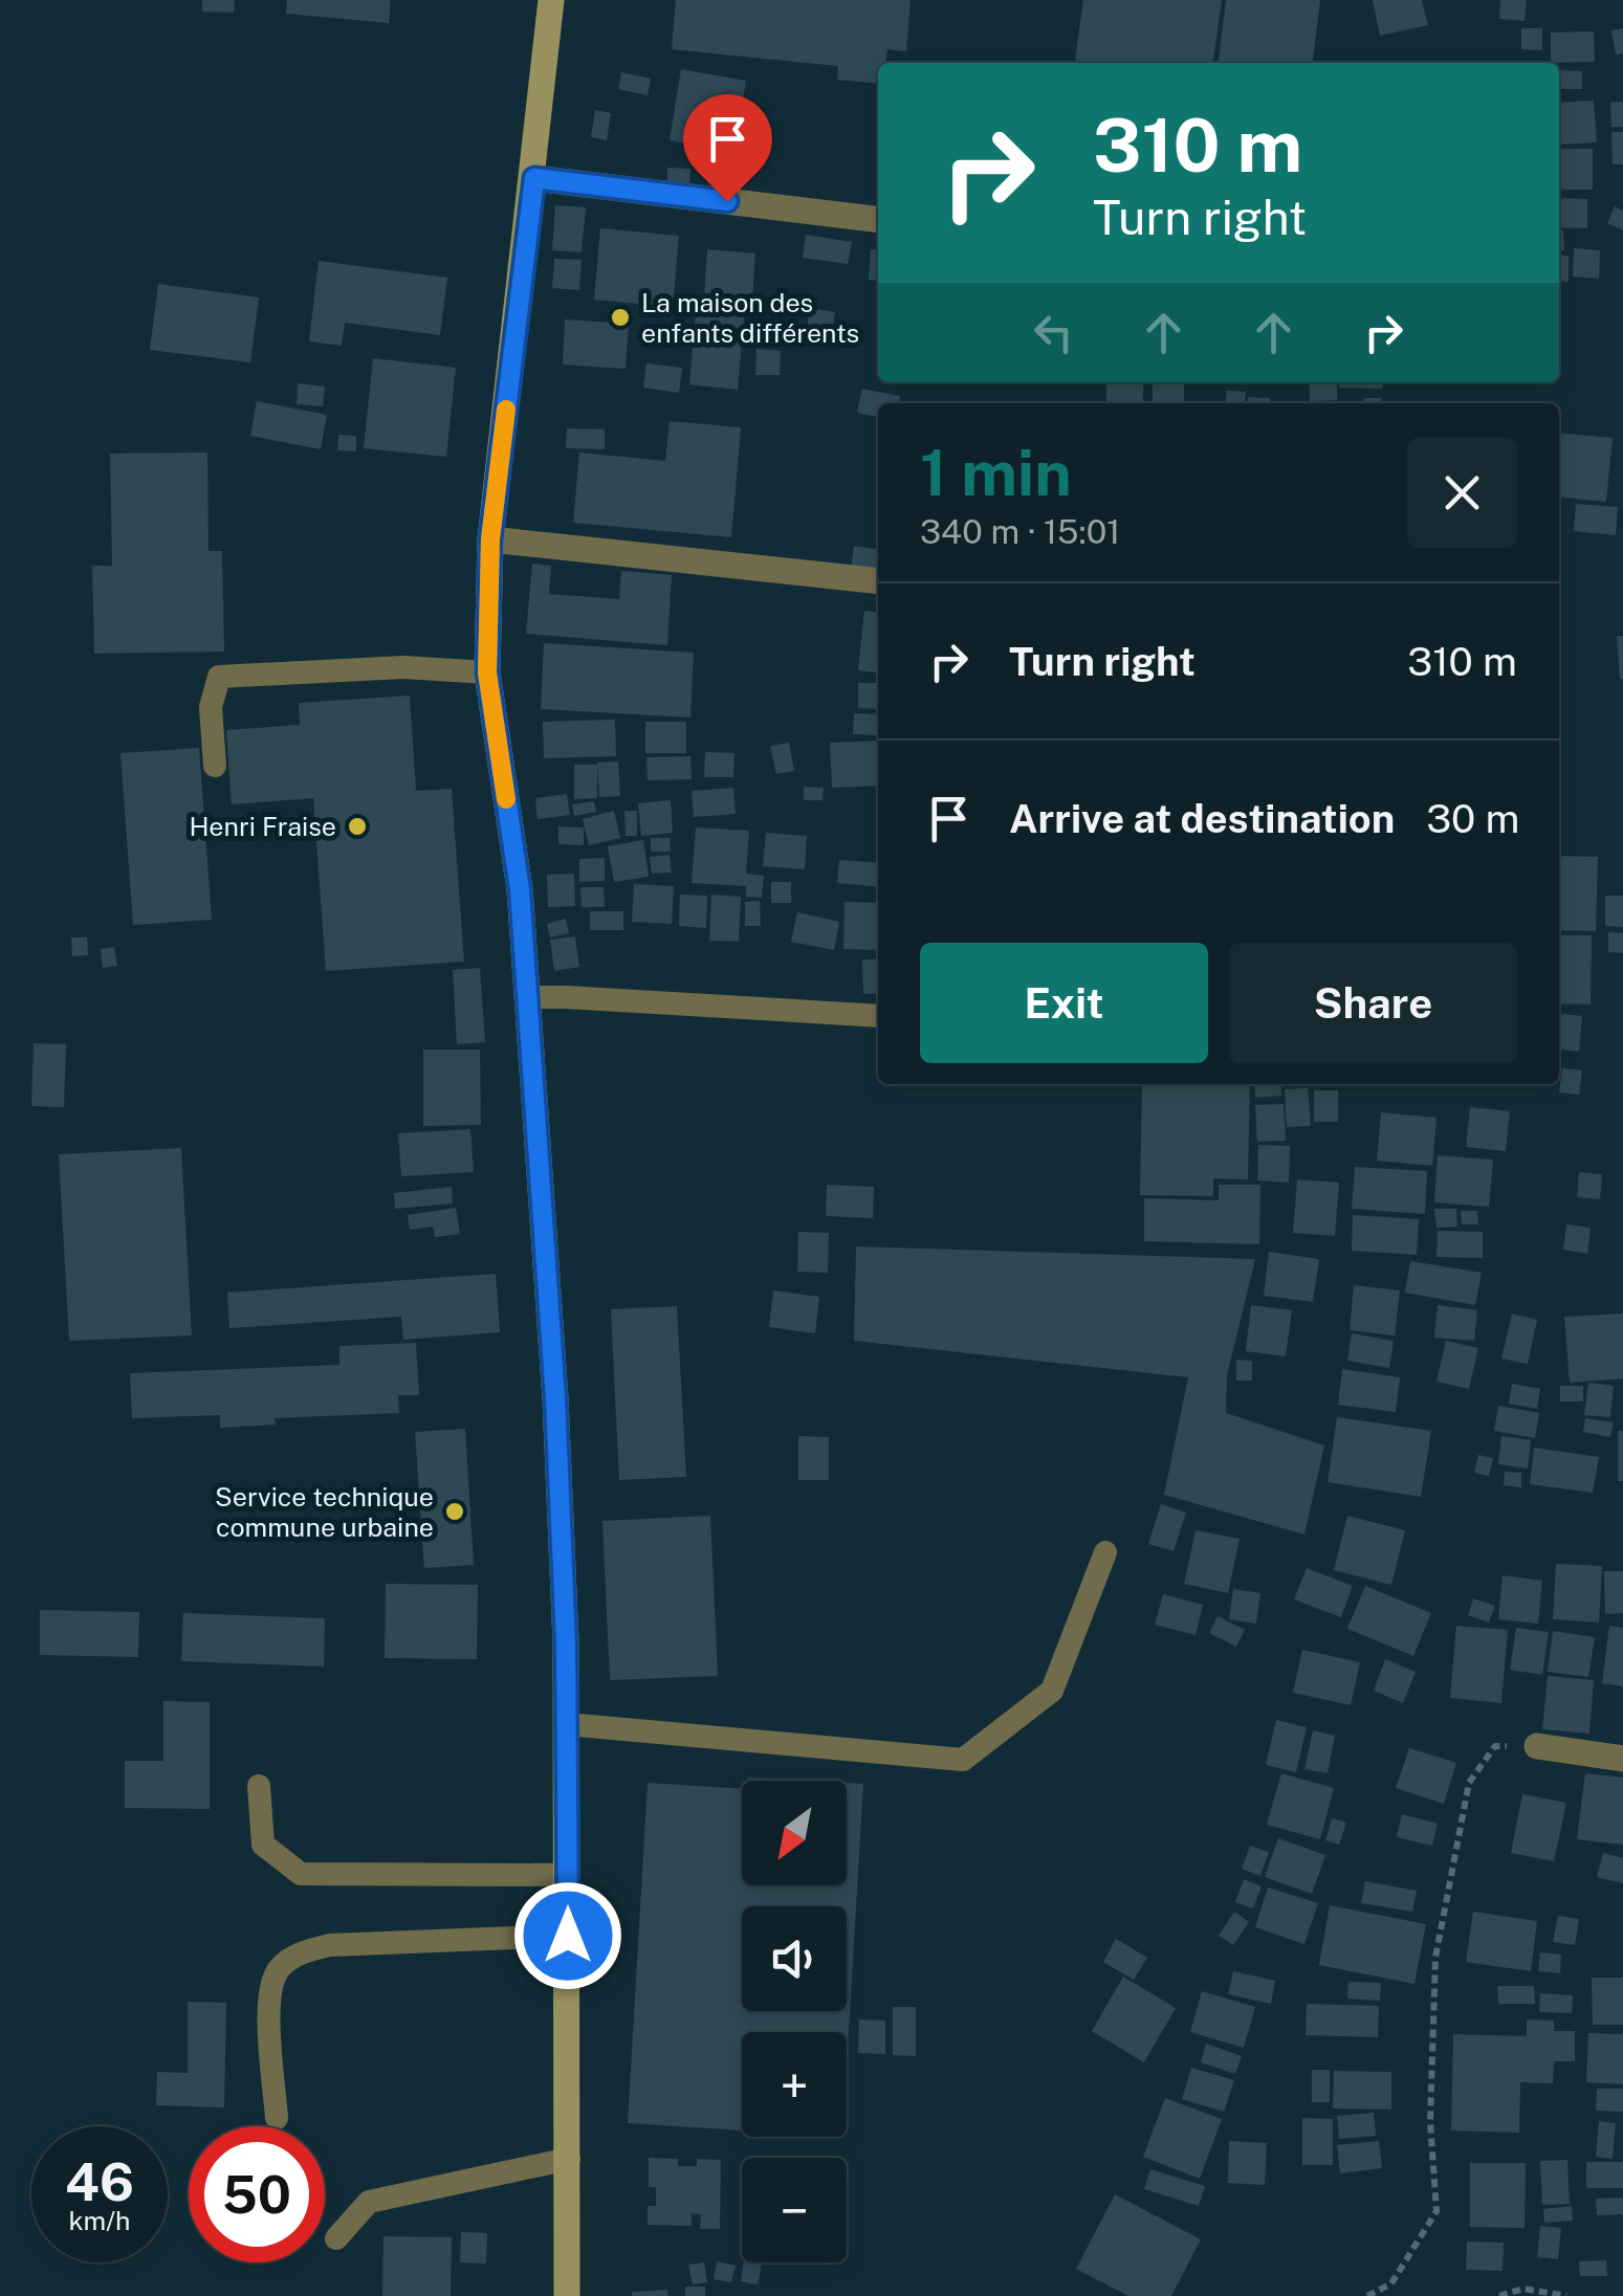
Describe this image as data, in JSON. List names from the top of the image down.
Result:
{
  "places": ["La maison des enfants différents", "Henri Fraise", "Service technique commune urbaine"],
  "north": "bottom left",
  "page": {
    "turn": ["310 m", "Turn right"],
    "heading": ["1 min", "340 m · 15:01"],
    "list": [
      {
        "name": "Turn right",
        "value": "310 m"
      },
      {
        "name": "Arrive at destination",
        "value": "30 m"
      }
    ],
    "buttons": ["Exit", "Share"],
    "map_buttons": ["+", "−"],
    "speed": "46 km/h",
    "limit": "50"
  }
}
